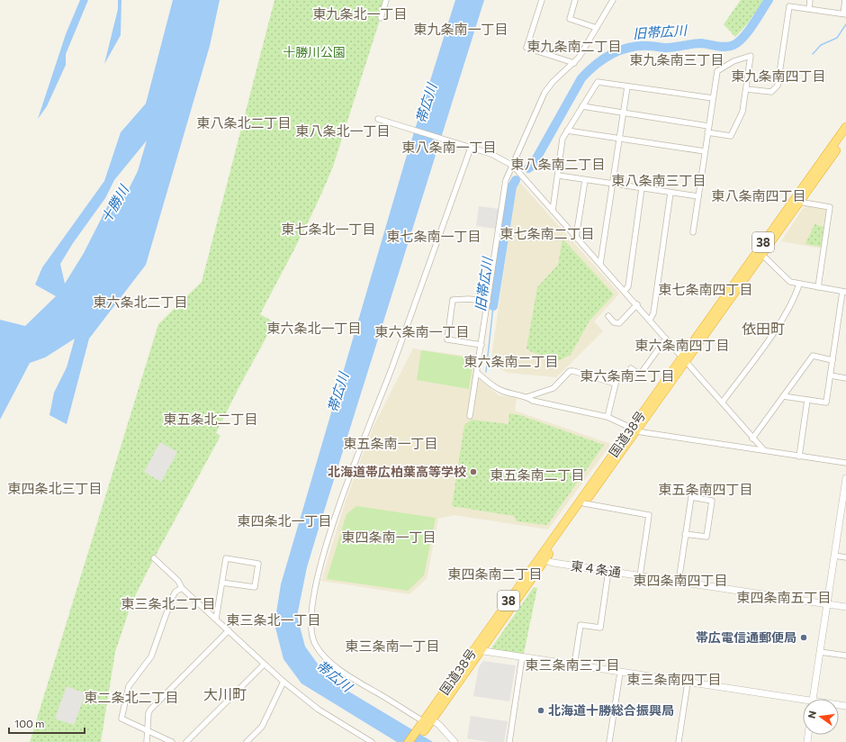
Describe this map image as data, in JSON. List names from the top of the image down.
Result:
{
  "streets": {
    "highway": ["38", "国道38号"],
    "street": ["東４条通"]
  },
  "crossings": [
    ["国道38号", "東４条通"]
  ],
  "districts": [
    "東九条北一丁目",
    "東九条南一丁目",
    "東九条南二丁目",
    "東九条南三丁目",
    "東九条南四丁目",
    "東八条北二丁目",
    "東八条北一丁目",
    "東八条南一丁目",
    "東八条南二丁目",
    "東八条南三丁目",
    "東八条南四丁目",
    "東七条北一丁目",
    "東七条南二丁目",
    "東七条南一丁目",
    "東七条南四丁目",
    "東六条北二丁目",
    "東六条北一丁目",
    "依田町",
    "東六条南一丁目",
    "東六条南四丁目",
    "東六条南二丁目",
    "東六条南三丁目",
    "東五条北二丁目",
    "東五条南一丁目",
    "東五条南二丁目",
    "東四条北三丁目",
    "東五条南四丁目",
    "東四条北一丁目",
    "東四条南一丁目",
    "東四条南二丁目",
    "東四条南四丁目",
    "東四条南五丁目",
    "東三条北二丁目",
    "東三条北一丁目",
    "東三条南一丁目",
    "東三条南三丁目",
    "東三条南四丁目",
    "大川町",
    "東二条北二丁目"
  ],
  "water": ["旧帯広川", "帯広川", "十勝川"],
  "parks": ["十勝川公園"],
  "places": ["北海道帯広柏葉高等学校", "帯広電信通郵便局", "北海道十勝総合振興局"],
  "scale_bar": "100 m",
  "north": "left"
}
